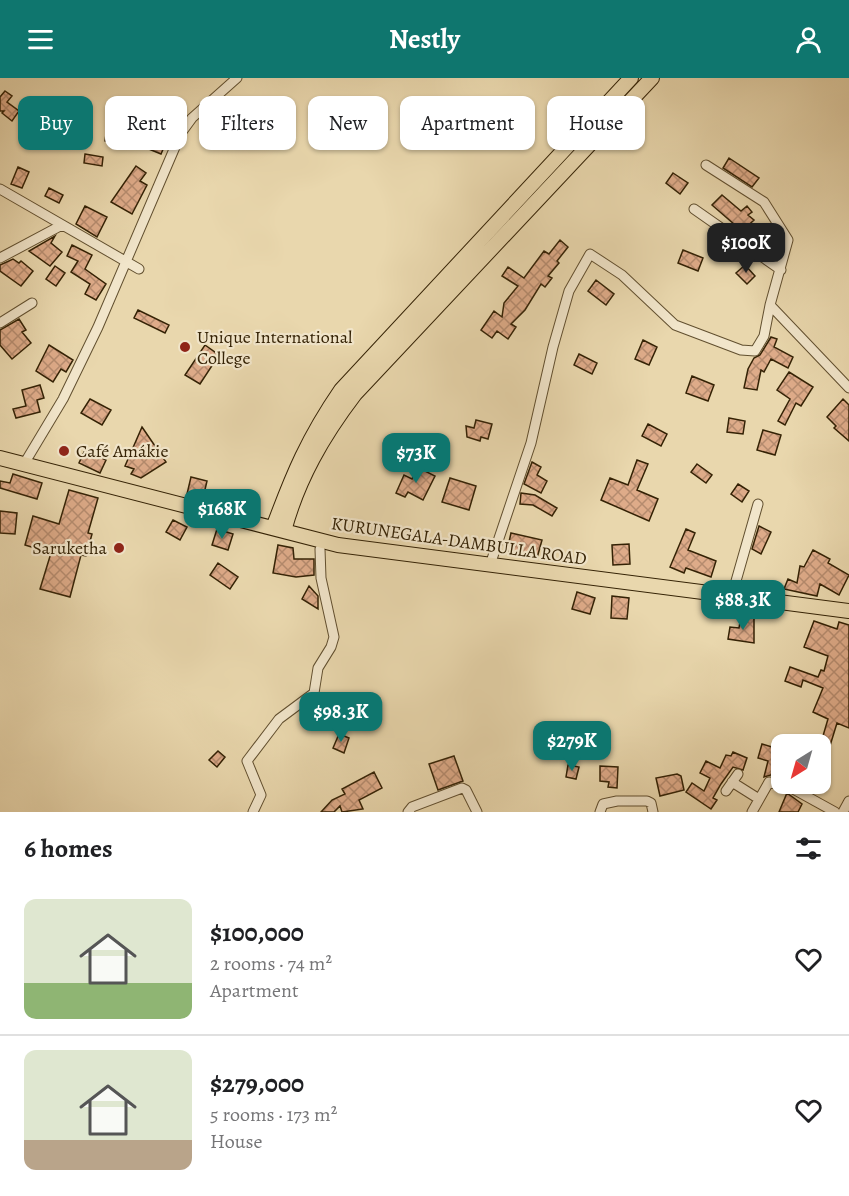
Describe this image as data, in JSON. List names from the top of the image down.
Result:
{
  "streets": {
    "highway": ["KURUNEGALA-DAMBULLA ROAD"]
  },
  "places": ["Unique International College", "Café Amákie", "Saruketha"],
  "north": "bottom left",
  "page": {
    "header": "Nestly",
    "chip": [
      "Buy",
      "Rent",
      "Filters",
      "New",
      "Apartment",
      "House"
    ],
    "price": [
      "$100K",
      "$73K",
      "$168K",
      "$88.3K",
      "$98.3K",
      "$279K"
    ],
    "heading": "6 homes",
    "list": [
      {
        "name": "$100,000",
        "note": "2 rooms · 74 m² · Apartment"
      },
      {
        "name": "$279,000",
        "note": "5 rooms · 173 m² · House"
      }
    ]
  }
}
